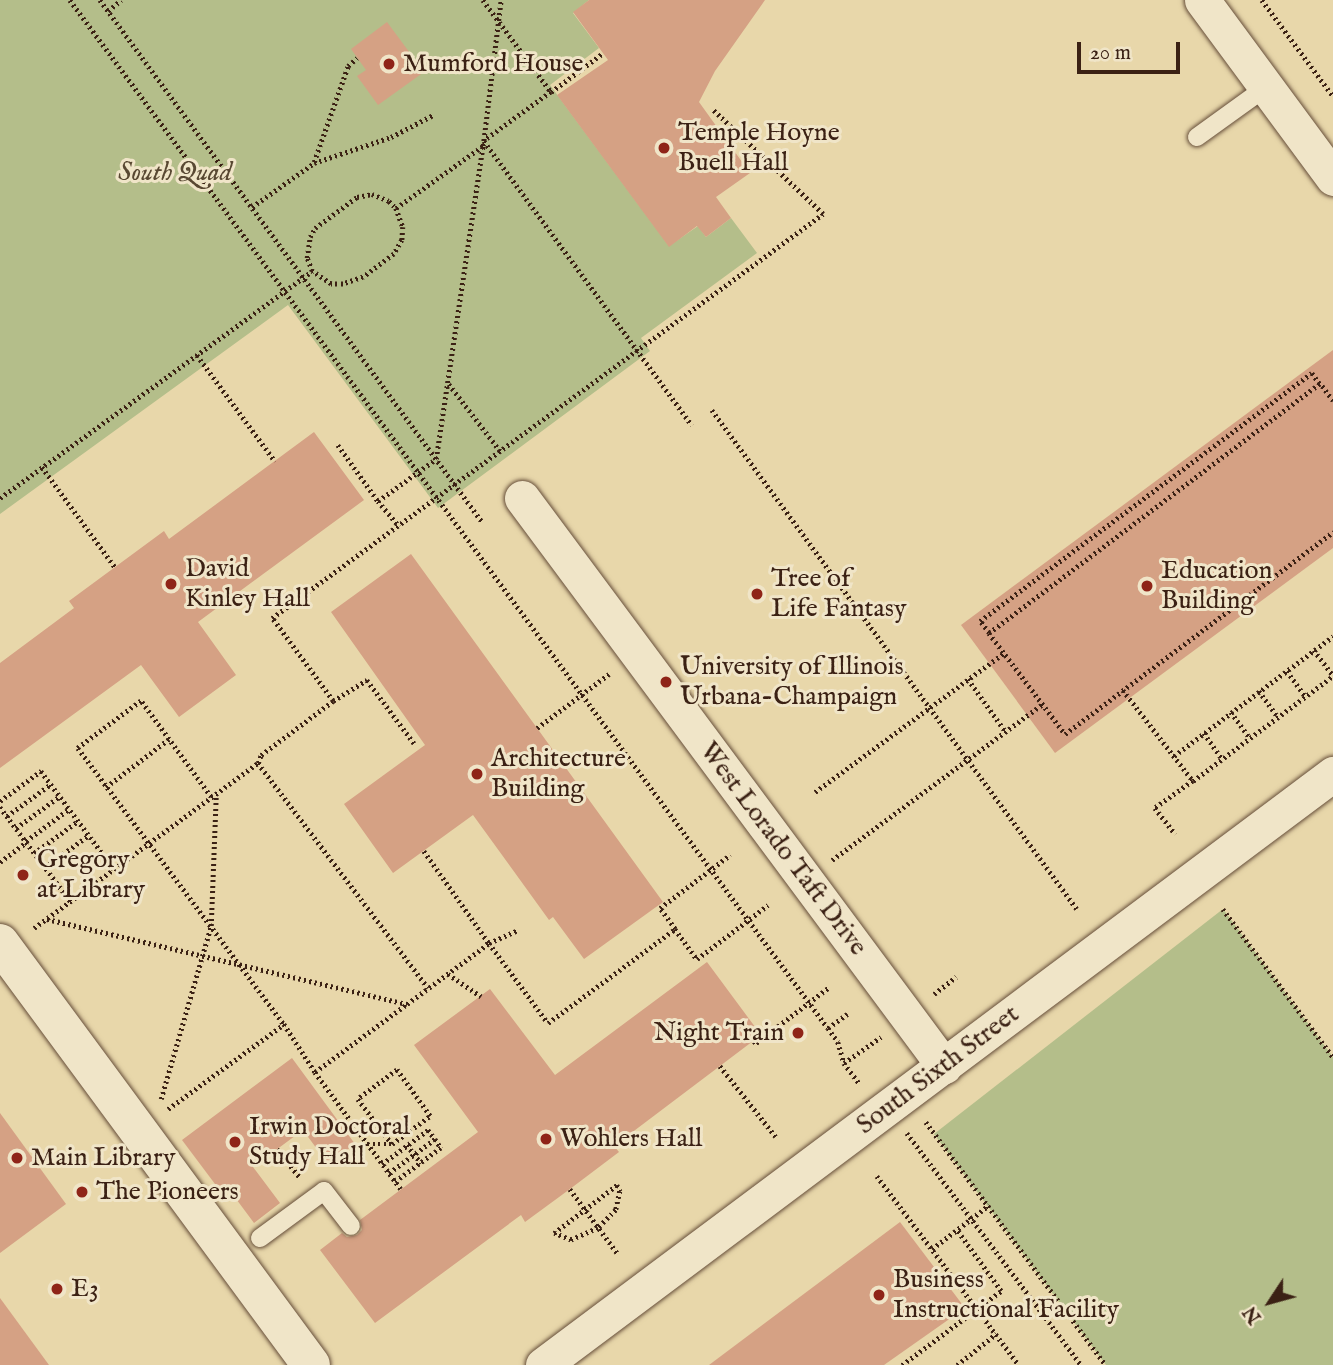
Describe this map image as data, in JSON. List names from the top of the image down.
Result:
{
  "streets": {
    "street": ["West Lorado Taft Drive", "South Sixth Street"]
  },
  "crossings": [
    ["West Lorado Taft Drive", "South Sixth Street"]
  ],
  "parks": ["South Quad"],
  "places": [
    "Mumford House",
    "Temple Hoyne Buell Hall",
    "David Kinley Hall",
    "Education Building",
    "Tree of Life Fantasy",
    "University of Illinois Urbana-Champaign",
    "Architecture Building",
    "Gregory at Library",
    "Night Train",
    "Wohlers Hall",
    "Irwin Doctoral Study Hall",
    "Main Library",
    "The Pioneers",
    "E3",
    "Business Instructional Facility"
  ],
  "scale_bar": "20 m",
  "north": "bottom left"
}
